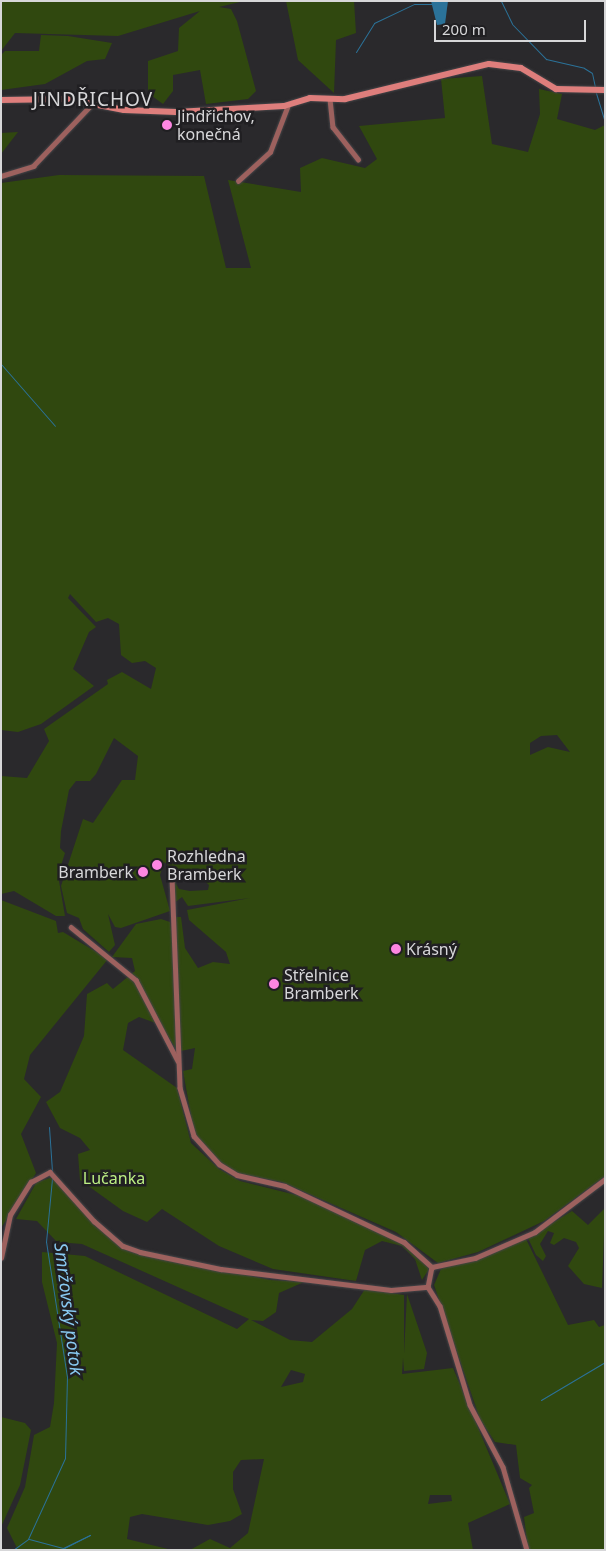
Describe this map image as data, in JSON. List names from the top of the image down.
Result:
{
  "districts": ["JINDŘICHOV"],
  "water": ["Smržovský potok"],
  "parks": ["Lučanka"],
  "places": [
    "Jindřichov, konečná",
    "Rozhledna Bramberk",
    "Bramberk",
    "Krásný",
    "Střelnice Bramberk"
  ],
  "scale_bar": "200 m"
}
